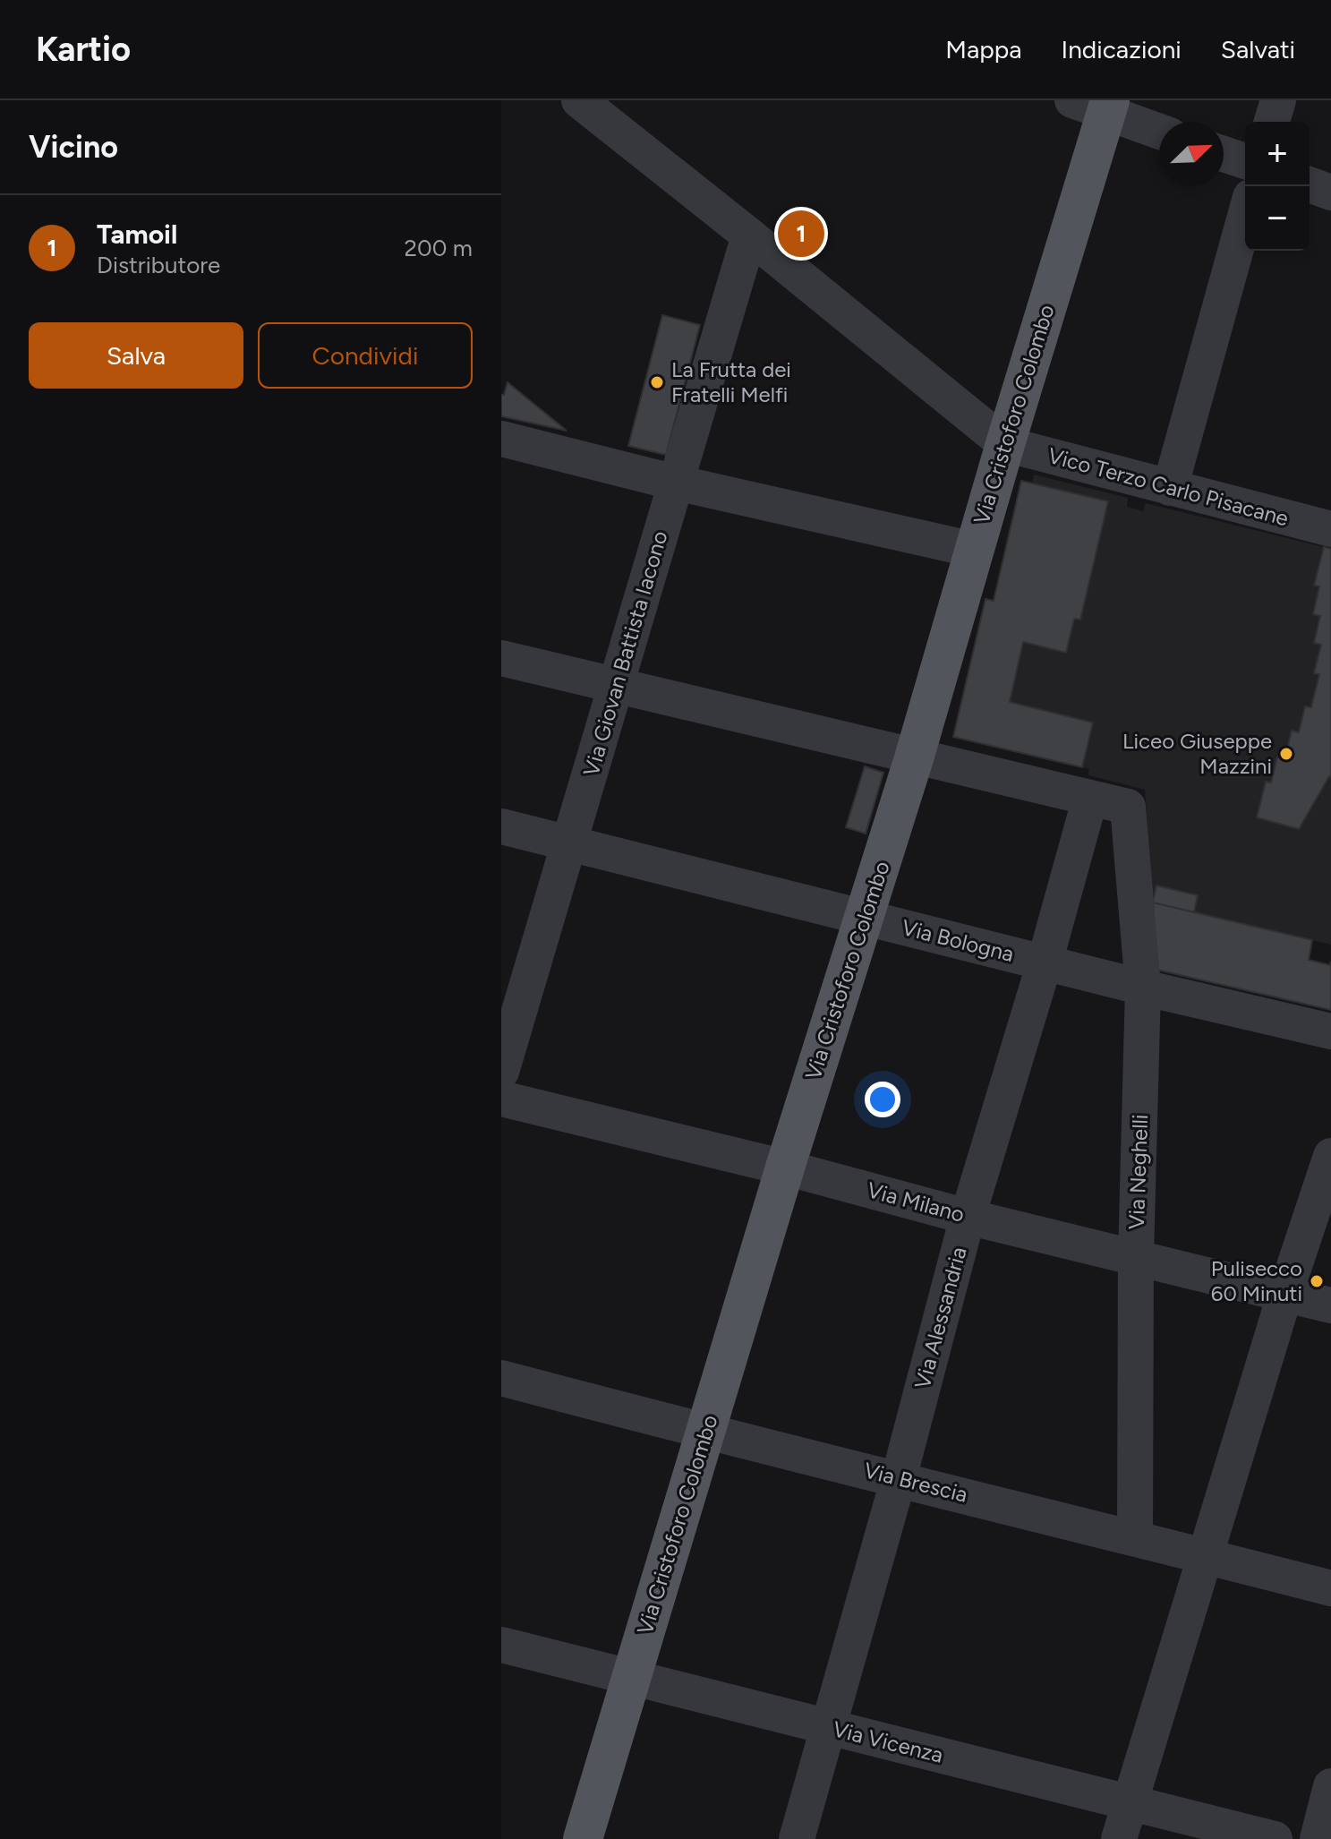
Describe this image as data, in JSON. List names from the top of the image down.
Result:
{
  "streets": {
    "main road": ["Via Cristoforo Colombo"],
    "street": [
      "Vico Terzo Carlo Pisacane",
      "Via Giovan Battista Iacono",
      "Via Bologna",
      "Via Neghelli",
      "Via Milano",
      "Via Alessandria",
      "Via Brescia",
      "Via Vicenza"
    ]
  },
  "crossings": [
    ["Via Cristoforo Colombo", "Vico Terzo Carlo Pisacane"],
    ["Via Cristoforo Colombo", "Via Bologna"],
    ["Via Cristoforo Colombo", "Via Milano"],
    ["Via Cristoforo Colombo", "Via Brescia"],
    ["Via Cristoforo Colombo", "Via Vicenza"],
    ["Via Giovan Battista Iacono", "Via Bologna"],
    ["Via Bologna", "Via Neghelli"],
    ["Via Bologna", "Via Alessandria"],
    ["Via Neghelli", "Via Milano"],
    ["Via Neghelli", "Via Alessandria"],
    ["Via Neghelli", "Via Brescia"],
    ["Via Milano", "Via Alessandria"],
    ["Via Alessandria", "Via Brescia"],
    ["Via Alessandria", "Via Vicenza"]
  ],
  "places": ["La Frutta dei Fratelli Melfi", "Liceo Giuseppe Mazzini", "Pulisecco 60 Minuti"],
  "north": "top right",
  "page": {
    "header": "Kartio",
    "nav": ["Mappa", "Indicazioni", "Salvati"],
    "heading": "Vicino",
    "map_buttons": ["+", "−"],
    "list": [
      {
        "mark": "1",
        "name": "Tamoil",
        "note": "Distributore",
        "value": "200 m"
      }
    ],
    "pins": "1",
    "buttons": ["Salva", "Condividi"]
  }
}
